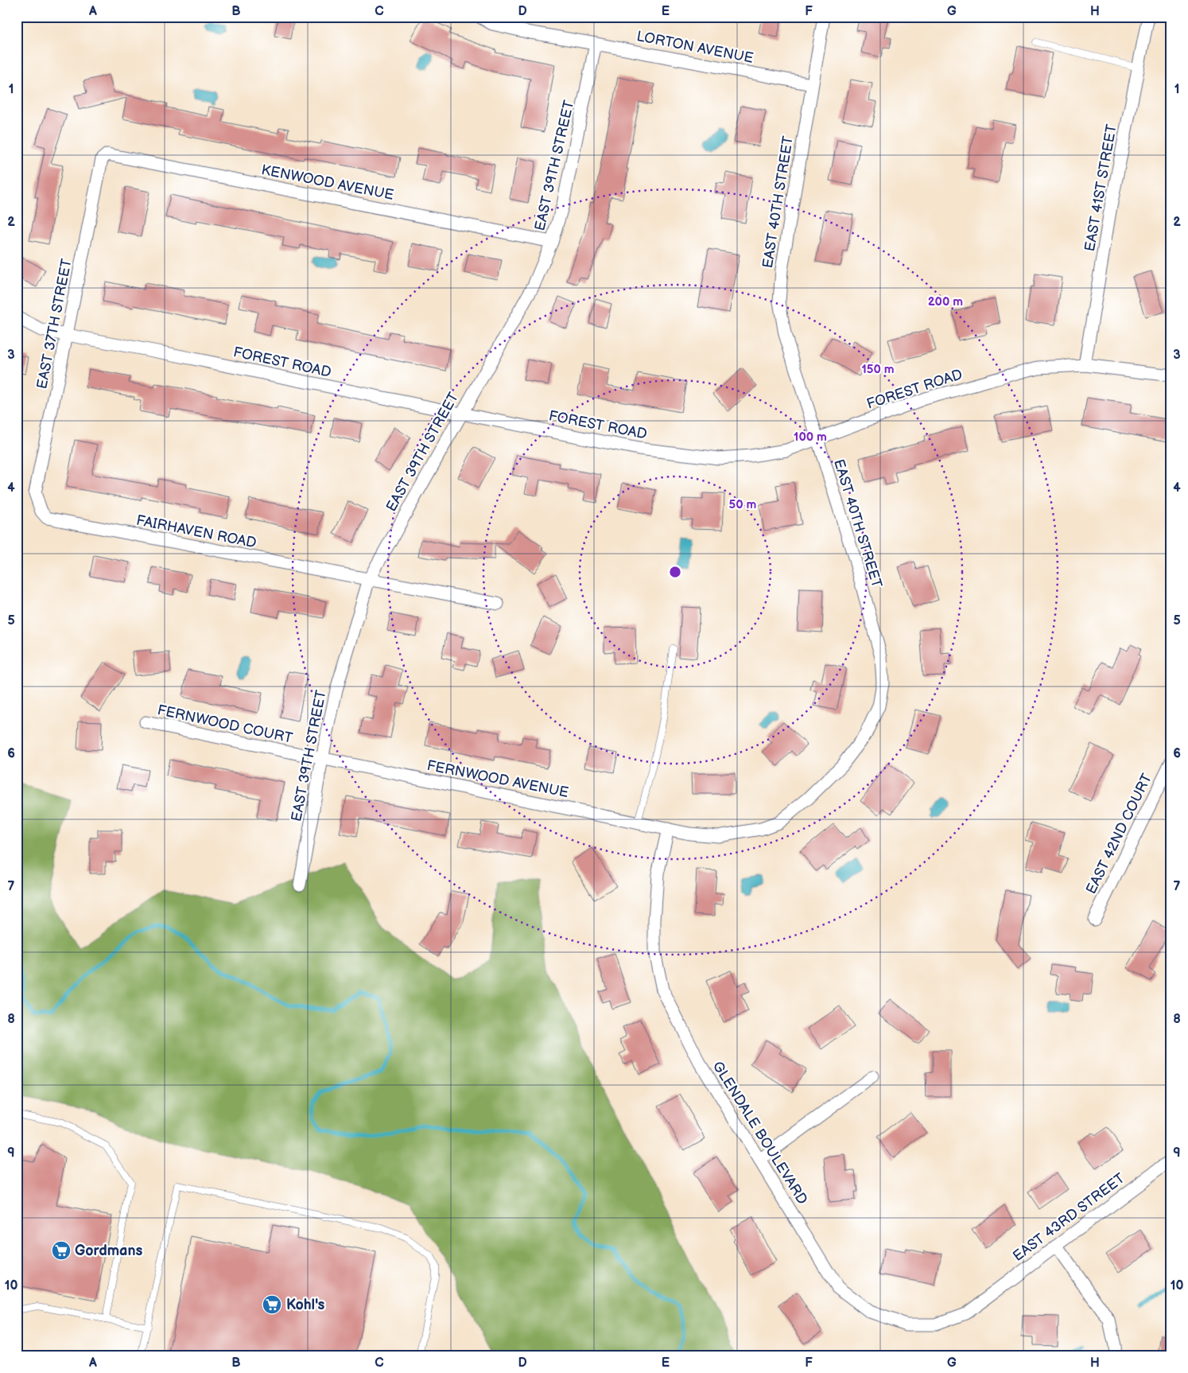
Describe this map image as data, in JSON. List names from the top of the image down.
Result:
{
  "streets": {
    "street": [
      "LORTON AVENUE",
      "EAST 39TH STREET",
      "KENWOOD AVENUE",
      "EAST 41ST STREET",
      "EAST 40TH STREET",
      "EAST 37TH STREET",
      "FOREST ROAD",
      "FAIRHAVEN ROAD",
      "FERNWOOD COURT",
      "FERNWOOD AVENUE",
      "EAST 42ND COURT",
      "GLENDALE BOULEVARD",
      "EAST 43RD STREET"
    ]
  },
  "crossings": [
    ["LORTON AVENUE", "EAST 39TH STREET"],
    ["LORTON AVENUE", "EAST 40TH STREET"],
    ["EAST 39TH STREET", "KENWOOD AVENUE"],
    ["EAST 39TH STREET", "FOREST ROAD"],
    ["EAST 39TH STREET", "FAIRHAVEN ROAD"],
    ["EAST 39TH STREET", "FERNWOOD COURT"],
    ["EAST 39TH STREET", "FERNWOOD AVENUE"],
    ["KENWOOD AVENUE", "EAST 37TH STREET"],
    ["EAST 41ST STREET", "FOREST ROAD"],
    ["EAST 40TH STREET", "FOREST ROAD"],
    ["EAST 40TH STREET", "FERNWOOD AVENUE"],
    ["EAST 40TH STREET", "GLENDALE BOULEVARD"],
    ["EAST 37TH STREET", "FOREST ROAD"],
    ["EAST 37TH STREET", "FAIRHAVEN ROAD"],
    ["FERNWOOD COURT", "FERNWOOD AVENUE"],
    ["FERNWOOD AVENUE", "GLENDALE BOULEVARD"],
    ["GLENDALE BOULEVARD", "EAST 43RD STREET"]
  ],
  "places": {
    "supermarket": ["Gordmans", "Kohl's"]
  },
  "grid": {
    "columns": [
      "A",
      "B",
      "C",
      "D",
      "E",
      "F",
      "G",
      "H"
    ],
    "rows": [
      "1",
      "2",
      "3",
      "4",
      "5",
      "6",
      "7",
      "8",
      "9",
      "10"
    ]
  },
  "rings": [
    "200 m",
    "150 m",
    "100 m",
    "50 m"
  ]
}
